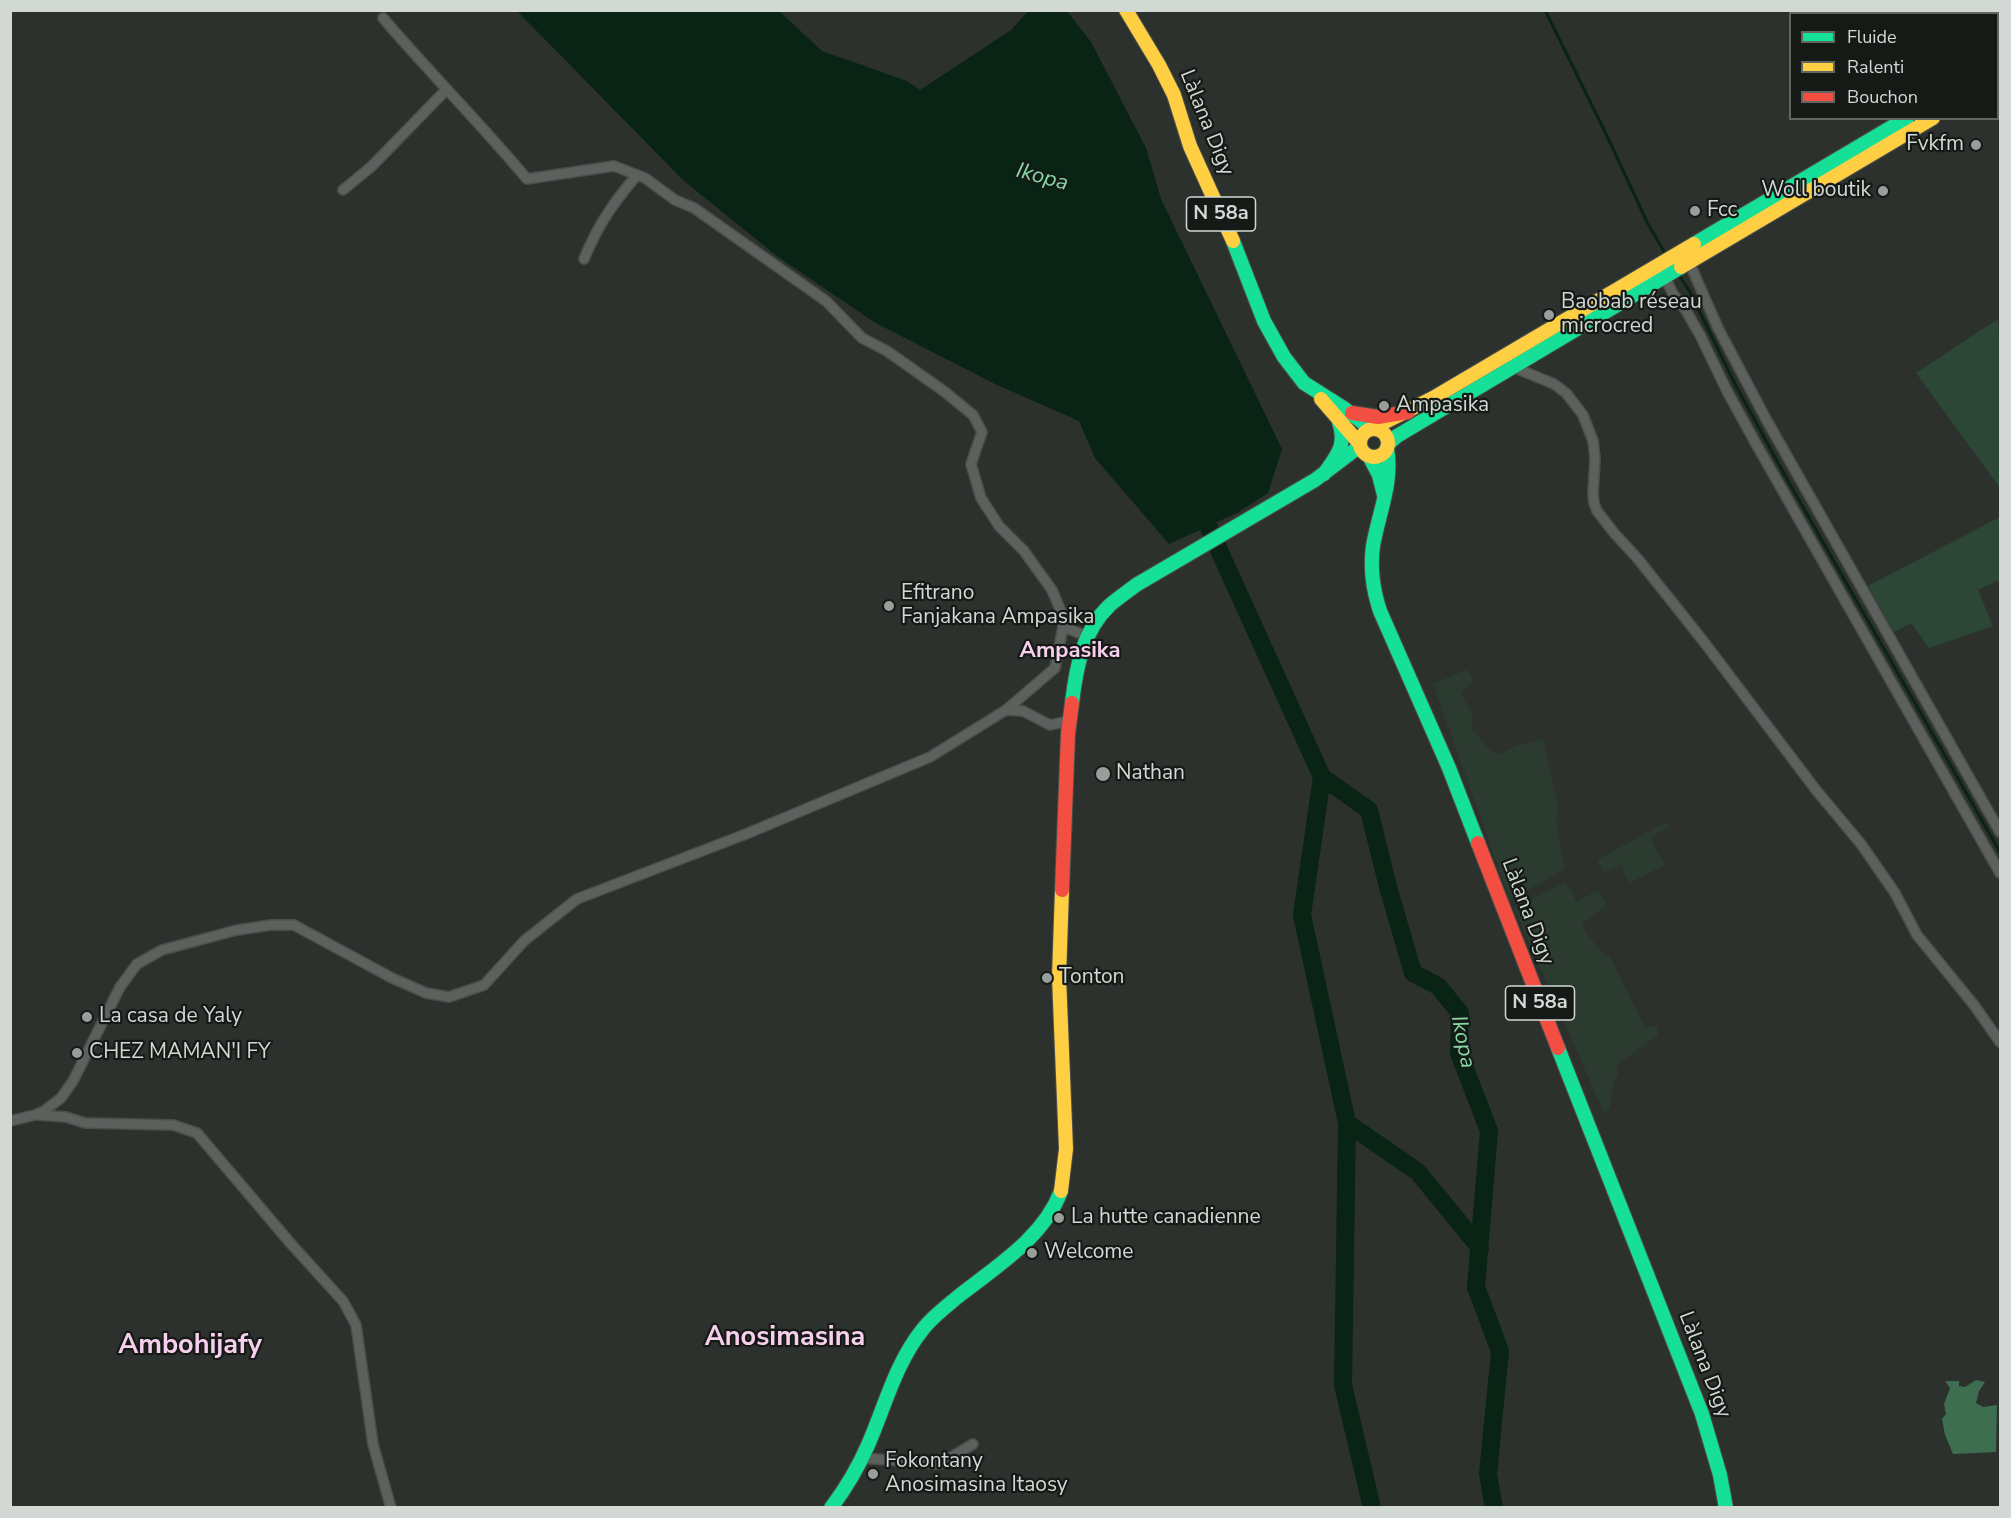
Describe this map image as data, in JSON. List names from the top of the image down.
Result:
{
  "streets": {
    "main road": ["Làlana Digy", "N 58a"]
  },
  "crossings": [
    ["Làlana Digy", "N 58a"]
  ],
  "districts": ["Ampasika", "Anosimasina", "Ambohijafy"],
  "water": ["Ikopa"],
  "places": [
    "Fvkfm",
    "Woll boutik",
    "Fcc",
    "Baobab réseau microcred",
    "Ampasika",
    "Efitrano Fanjakana Ampasika",
    "Nathan",
    "Tonton",
    "La casa de Yaly",
    "CHEZ MAMAN'I FY",
    "La hutte canadienne",
    "Welcome",
    "Fokontany Anosimasina Itaosy"
  ],
  "legend": ["Fluide", "Ralenti", "Bouchon"]
}
